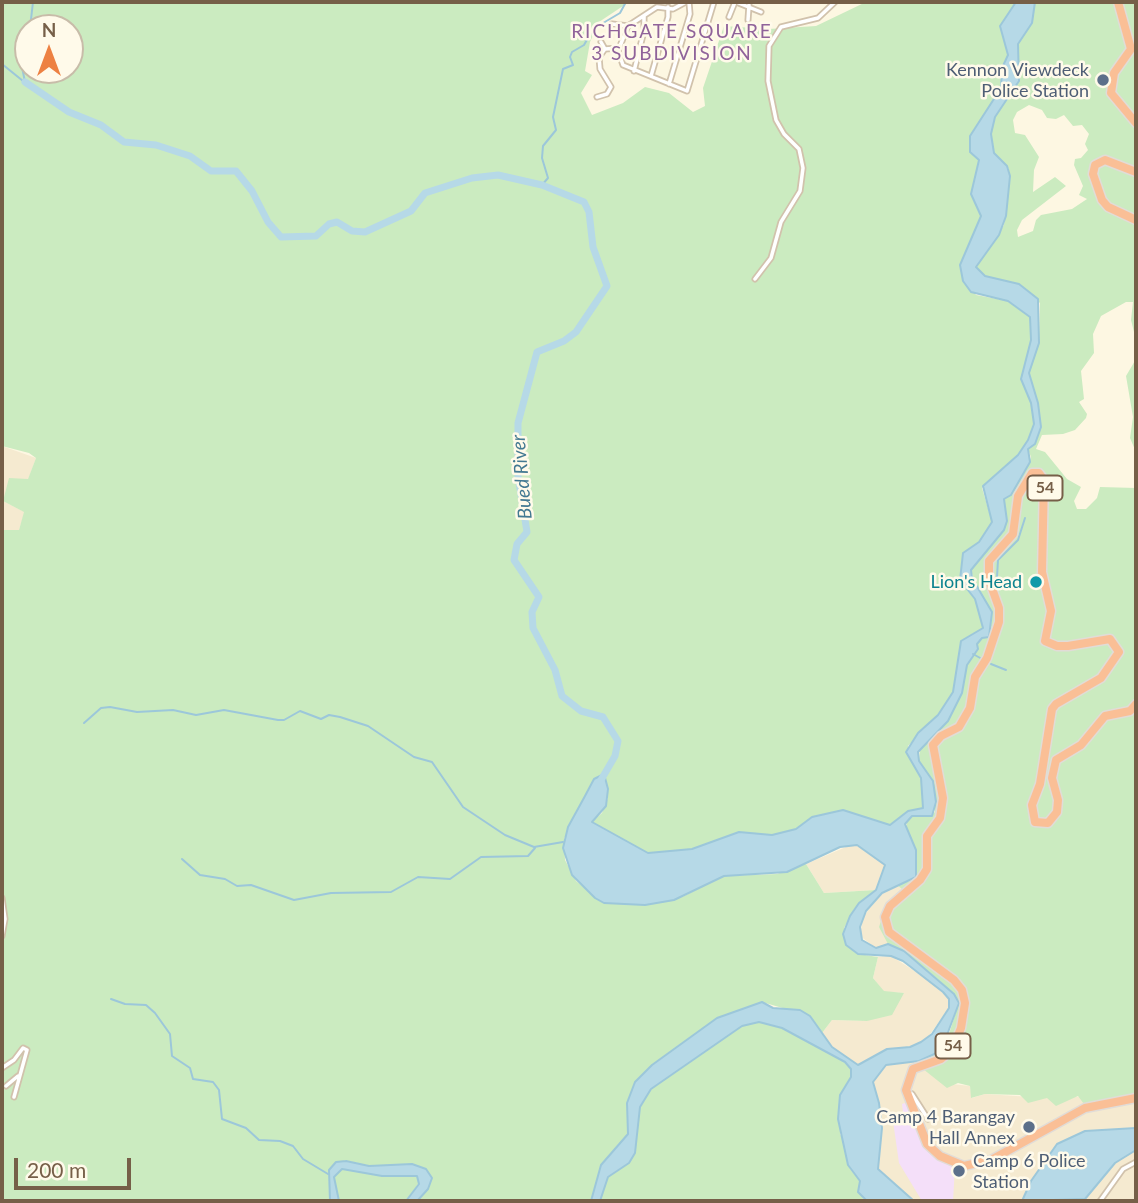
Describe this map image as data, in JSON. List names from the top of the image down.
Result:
{
  "streets": {
    "highway": ["54"]
  },
  "districts": ["RICHGATE SQUARE 3 SUBDIVISION"],
  "water": ["Bued River"],
  "places": [
    "Kennon Viewdeck Police Station",
    "Lion's Head",
    "Camp 4 Barangay Hall Annex",
    "Camp 6 Police Station"
  ],
  "scale_bar": "200 m",
  "north": "top"
}
